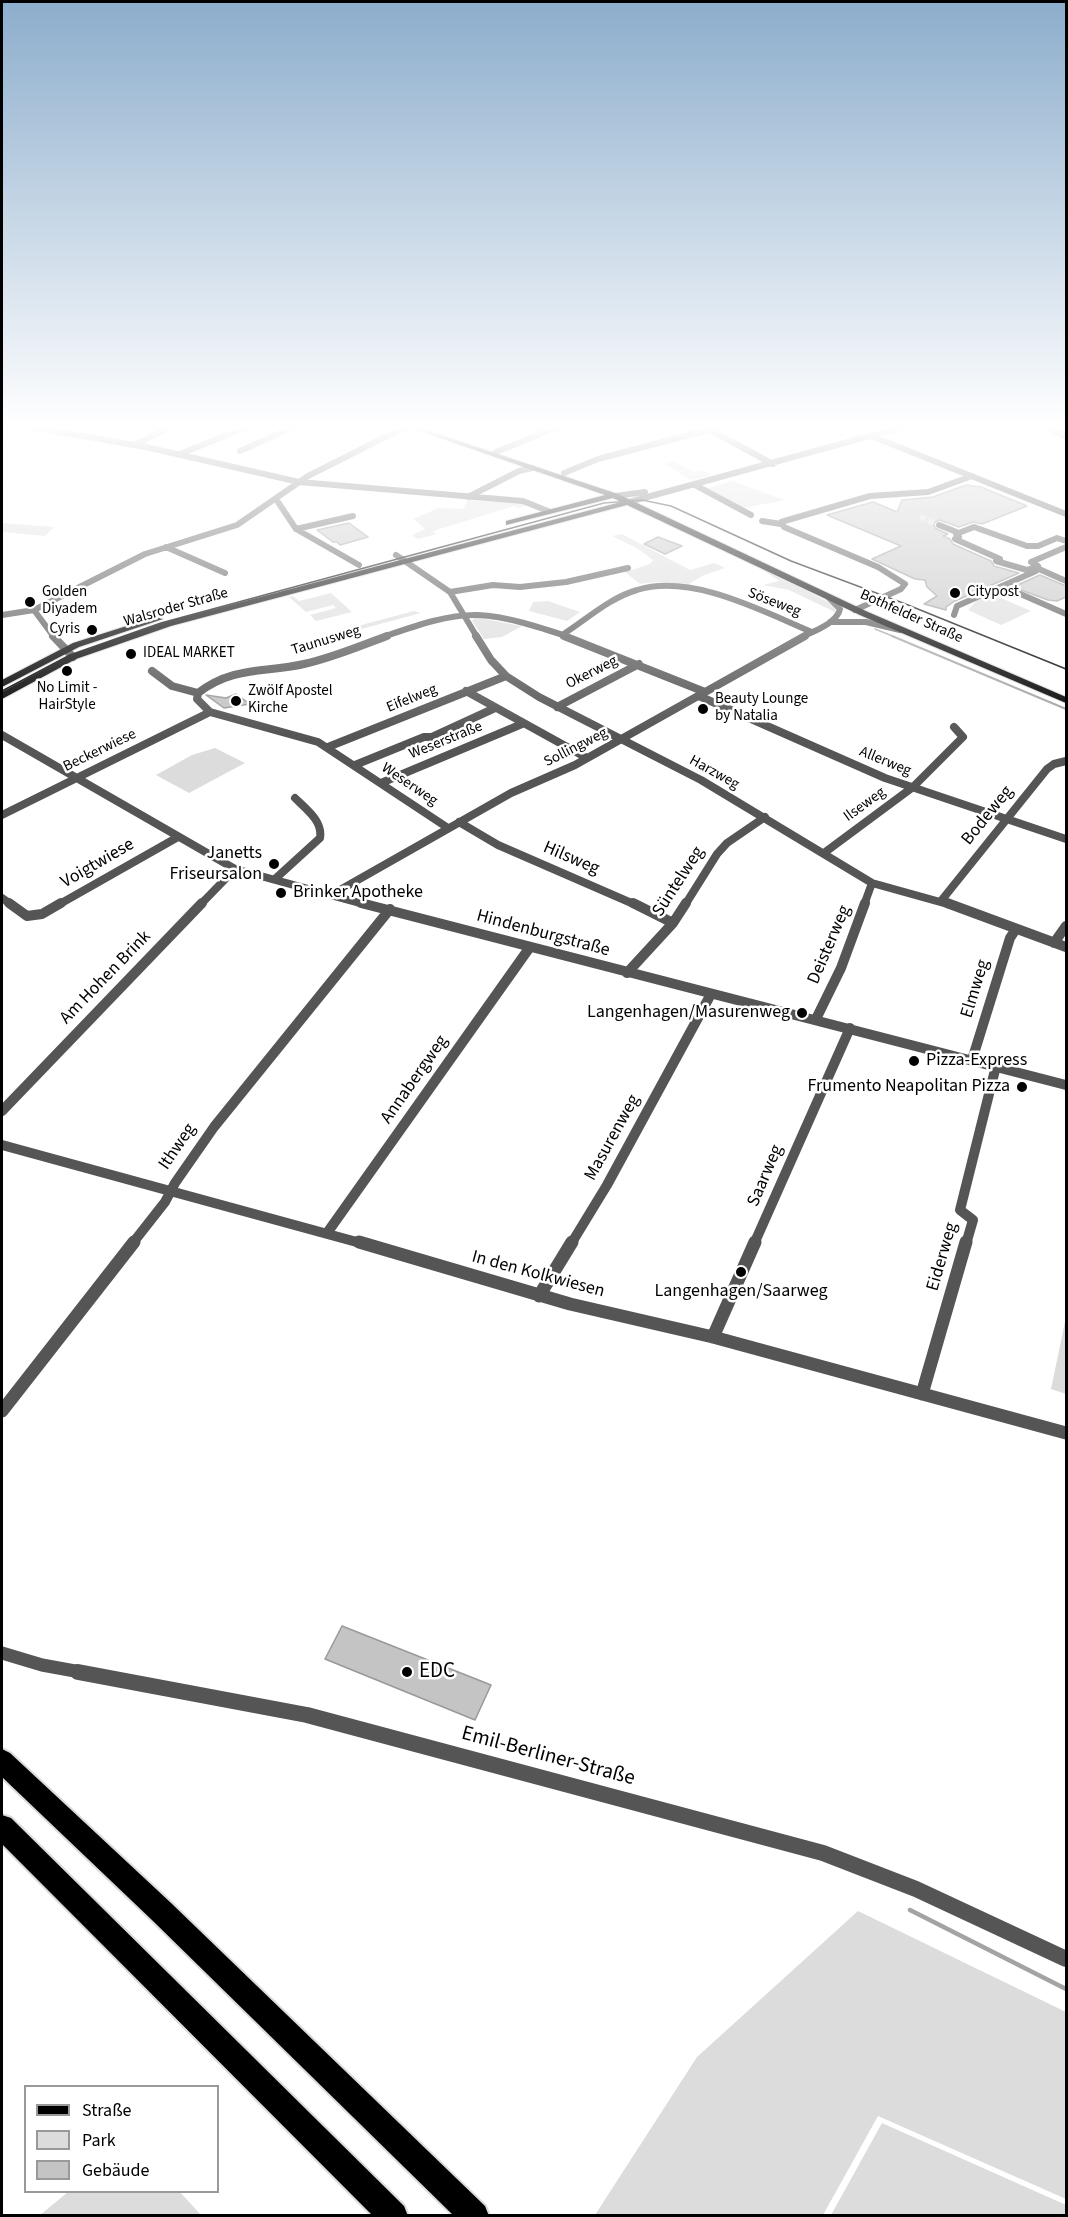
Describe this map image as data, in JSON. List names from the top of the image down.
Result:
{
  "streets": {
    "main road": ["Walsroder Straße", "Bothfelder Straße"],
    "street": [
      "Söseweg",
      "Taunusweg",
      "Okerweg",
      "Eifelweg",
      "Weserstraße",
      "Sollingweg",
      "Beckerwiese",
      "Allerweg",
      "Harzweg",
      "Weserweg",
      "Ilseweg",
      "Bodeweg",
      "Hilsweg",
      "Voigtwiese",
      "Süntelweg",
      "Hindenburgstraße",
      "Deisterweg",
      "Am Hohen Brink",
      "Elmweg",
      "Annabergweg",
      "Masurenweg",
      "Ithweg",
      "Saarweg",
      "Eiderweg",
      "In den Kolkwiesen",
      "Emil-Berliner-Straße"
    ]
  },
  "crossings": [
    ["Söseweg", "Sollingweg"],
    ["Söseweg", "Allerweg"],
    ["Walsroder Straße", "Harzweg"],
    ["Bothfelder Straße", "Sollingweg"],
    ["Taunusweg", "Allerweg"],
    ["Taunusweg", "Harzweg"],
    ["Okerweg", "Allerweg"],
    ["Okerweg", "Harzweg"],
    ["Eifelweg", "Harzweg"],
    ["Eifelweg", "Weserweg"],
    ["Weserstraße", "Weserweg"],
    ["Sollingweg", "Allerweg"],
    ["Sollingweg", "Harzweg"],
    ["Sollingweg", "Weserweg"],
    ["Sollingweg", "Hilsweg"],
    ["Sollingweg", "Hindenburgstraße"],
    ["Beckerwiese", "Weserweg"],
    ["Beckerwiese", "Hindenburgstraße"],
    ["Allerweg", "Harzweg"],
    ["Allerweg", "Ilseweg"],
    ["Allerweg", "Bodeweg"],
    ["Harzweg", "Ilseweg"],
    ["Harzweg", "Bodeweg"],
    ["Harzweg", "Süntelweg"],
    ["Harzweg", "Deisterweg"],
    ["Harzweg", "Elmweg"],
    ["Hilsweg", "Süntelweg"],
    ["Voigtwiese", "Hindenburgstraße"],
    ["Süntelweg", "Hindenburgstraße"],
    ["Hindenburgstraße", "Deisterweg"],
    ["Hindenburgstraße", "Am Hohen Brink"],
    ["Hindenburgstraße", "Elmweg"],
    ["Hindenburgstraße", "Annabergweg"],
    ["Hindenburgstraße", "Masurenweg"],
    ["Hindenburgstraße", "Ithweg"],
    ["Hindenburgstraße", "Saarweg"],
    ["Hindenburgstraße", "Eiderweg"],
    ["Annabergweg", "In den Kolkwiesen"],
    ["Masurenweg", "In den Kolkwiesen"],
    ["Ithweg", "In den Kolkwiesen"],
    ["Saarweg", "In den Kolkwiesen"],
    ["Eiderweg", "In den Kolkwiesen"]
  ],
  "places": [
    "Citypost",
    "Golden Diyadem",
    "Cyris",
    "IDEAL MARKET",
    "No Limit - HairStyle",
    "Zwölf Apostel Kirche",
    "Beauty Lounge by Natalia",
    "Janetts Friseursalon",
    "Brinker Apotheke",
    "Langenhagen/Masurenweg",
    "Pizza-Express",
    "Frumento Neapolitan Pizza",
    "Langenhagen/Saarweg",
    "EDC"
  ],
  "legend": ["Straße", "Park", "Gebäude"]
}
